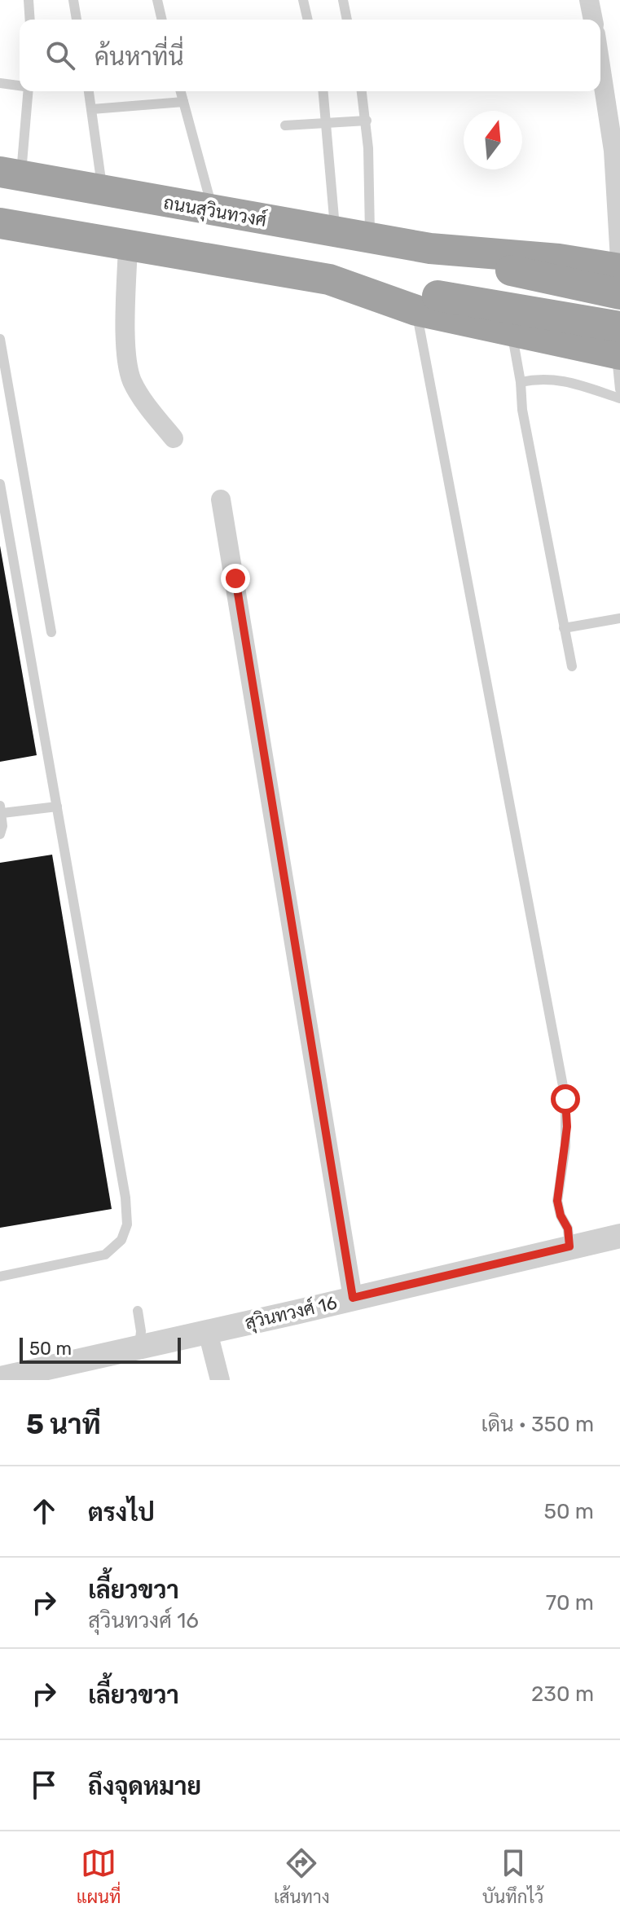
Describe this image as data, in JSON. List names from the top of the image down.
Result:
{
  "streets": {
    "highway": ["ถนนสุวินทวงศ์"],
    "street": ["สุวินทวงศ์ 16"]
  },
  "scale_bar": "50 m",
  "north": "top",
  "page": {
    "search": "ค้นหาที่นี่",
    "scale": "50 m",
    "heading": ["5 นาที", "เดิน · 350 m"],
    "list": [
      ["ตรงไป", "50 m"],
      ["เลี้ยวขวา", "สุวินทวงศ์ 16", "70 m"],
      ["เลี้ยวขวา", "230 m"],
      "ถึงจุดหมาย"
    ],
    "nav": ["แผนที่", "เส้นทาง", "บันทึกไว้"]
  }
}
